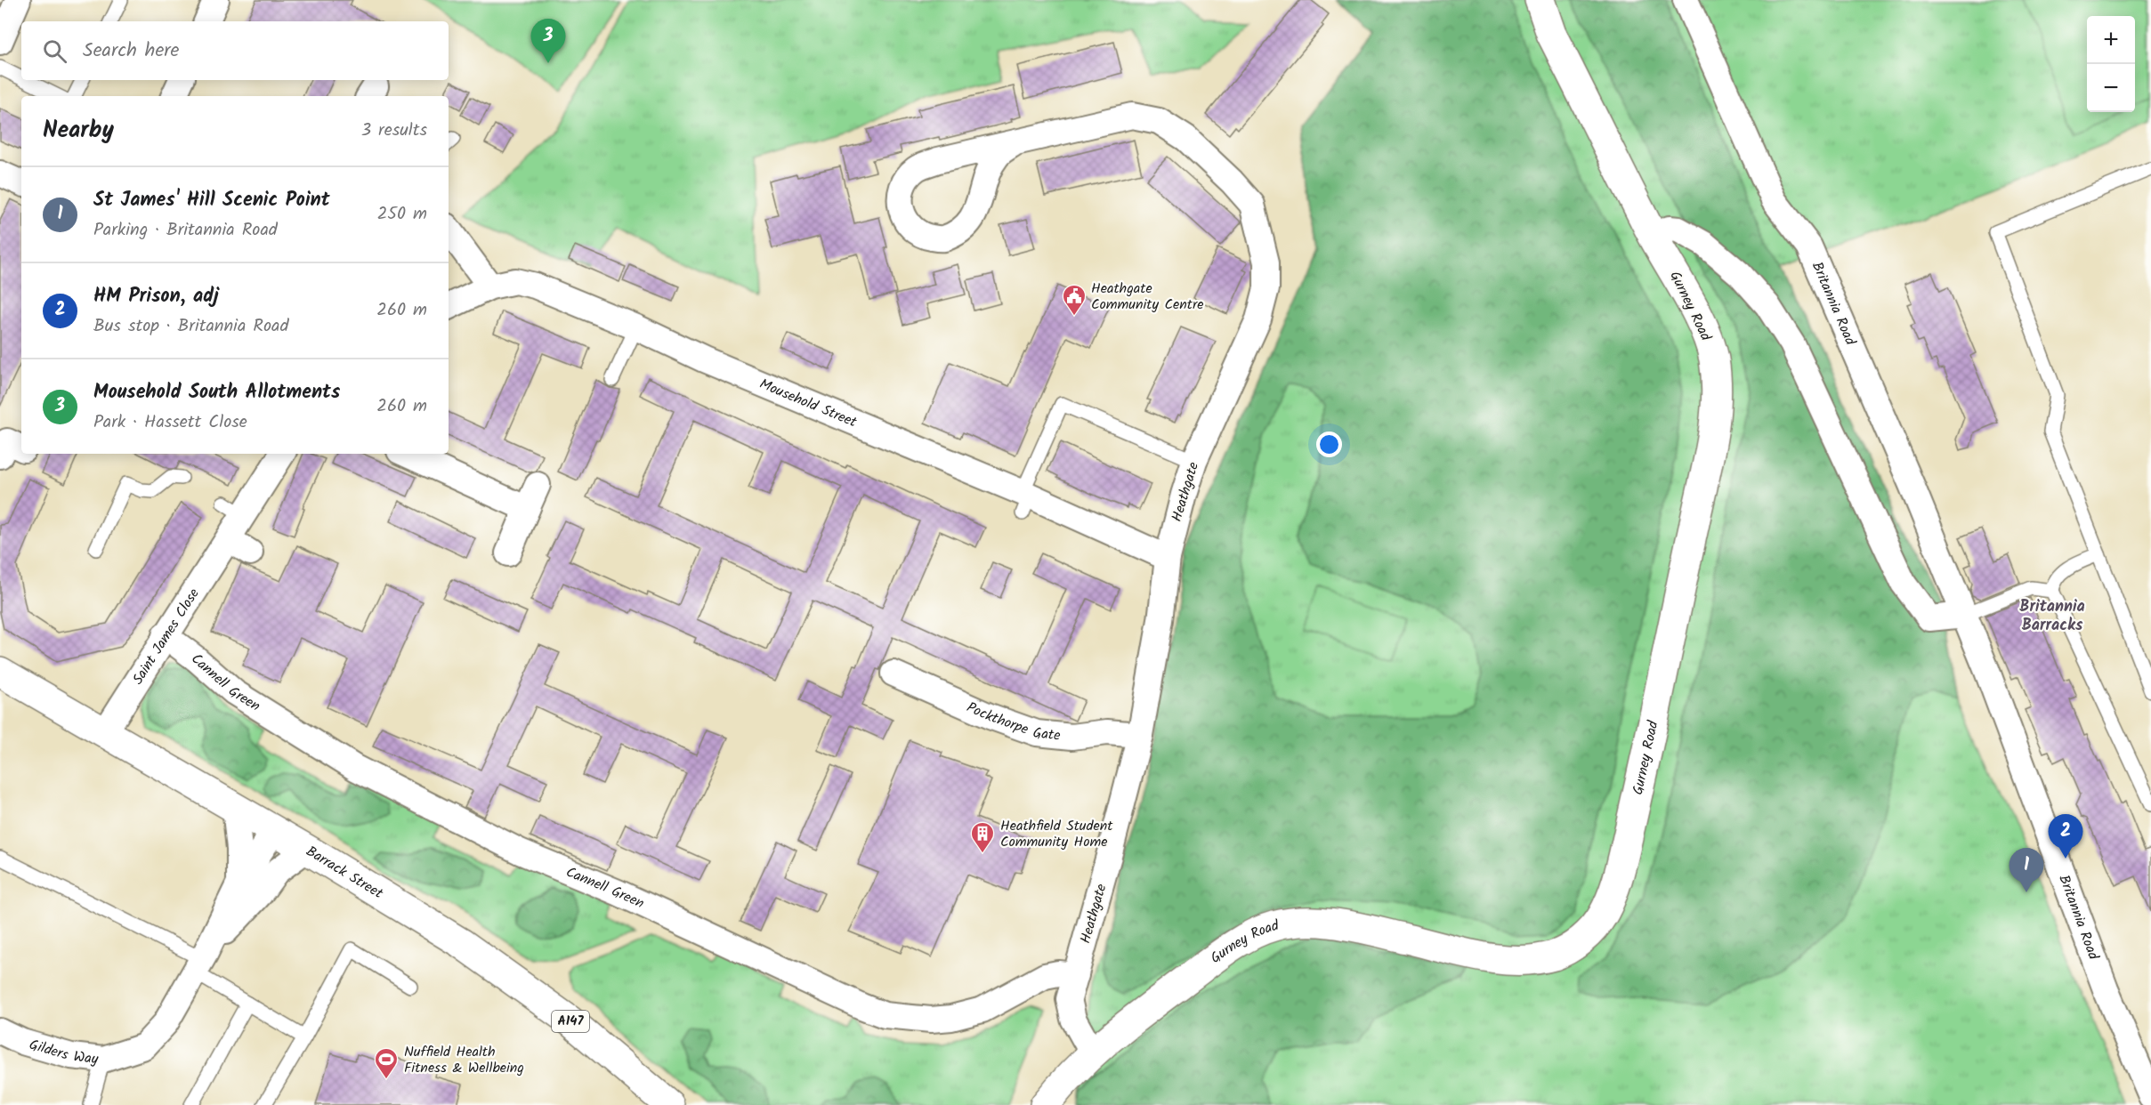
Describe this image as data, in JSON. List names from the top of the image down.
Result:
{
  "streets": {
    "street": [
      "Britannia Road",
      "Gurney Road",
      "Mousehold Street",
      "Heathgate",
      "Saint James Close",
      "Cannell Green",
      "Pockthorpe Gate",
      "Barrack Street",
      "A147",
      "Gilders Way"
    ]
  },
  "crossings": [
    ["Gurney Road", "Heathgate"],
    ["Mousehold Street", "Heathgate"],
    ["Heathgate", "Cannell Green"],
    ["Heathgate", "Pockthorpe Gate"],
    ["Saint James Close", "Cannell Green"],
    ["Saint James Close", "Barrack Street"],
    ["Barrack Street", "Gilders Way"]
  ],
  "districts": ["Britannia Barracks"],
  "places": {
    "public building": ["Heathgate Community Centre"],
    "building": ["Heathfield Student Community Home"],
    "sports": ["Nuffield Health Fitness & Wellbeing"]
  },
  "page": {
    "map_buttons": ["+", "−"],
    "pins": ["3", "2", "1"],
    "search": "Search here",
    "heading": ["Nearby", "3 results"],
    "list": [
      {
        "mark": "1",
        "name": "St James' Hill Scenic Point",
        "note": "Parking · Britannia Road",
        "value": "250 m"
      },
      {
        "mark": "2",
        "name": "HM Prison, adj",
        "note": "Bus stop · Britannia Road",
        "value": "260 m"
      },
      {
        "mark": "3",
        "name": "Mousehold South Allotments",
        "note": "Park · Hassett Close",
        "value": "260 m"
      }
    ]
  }
}
